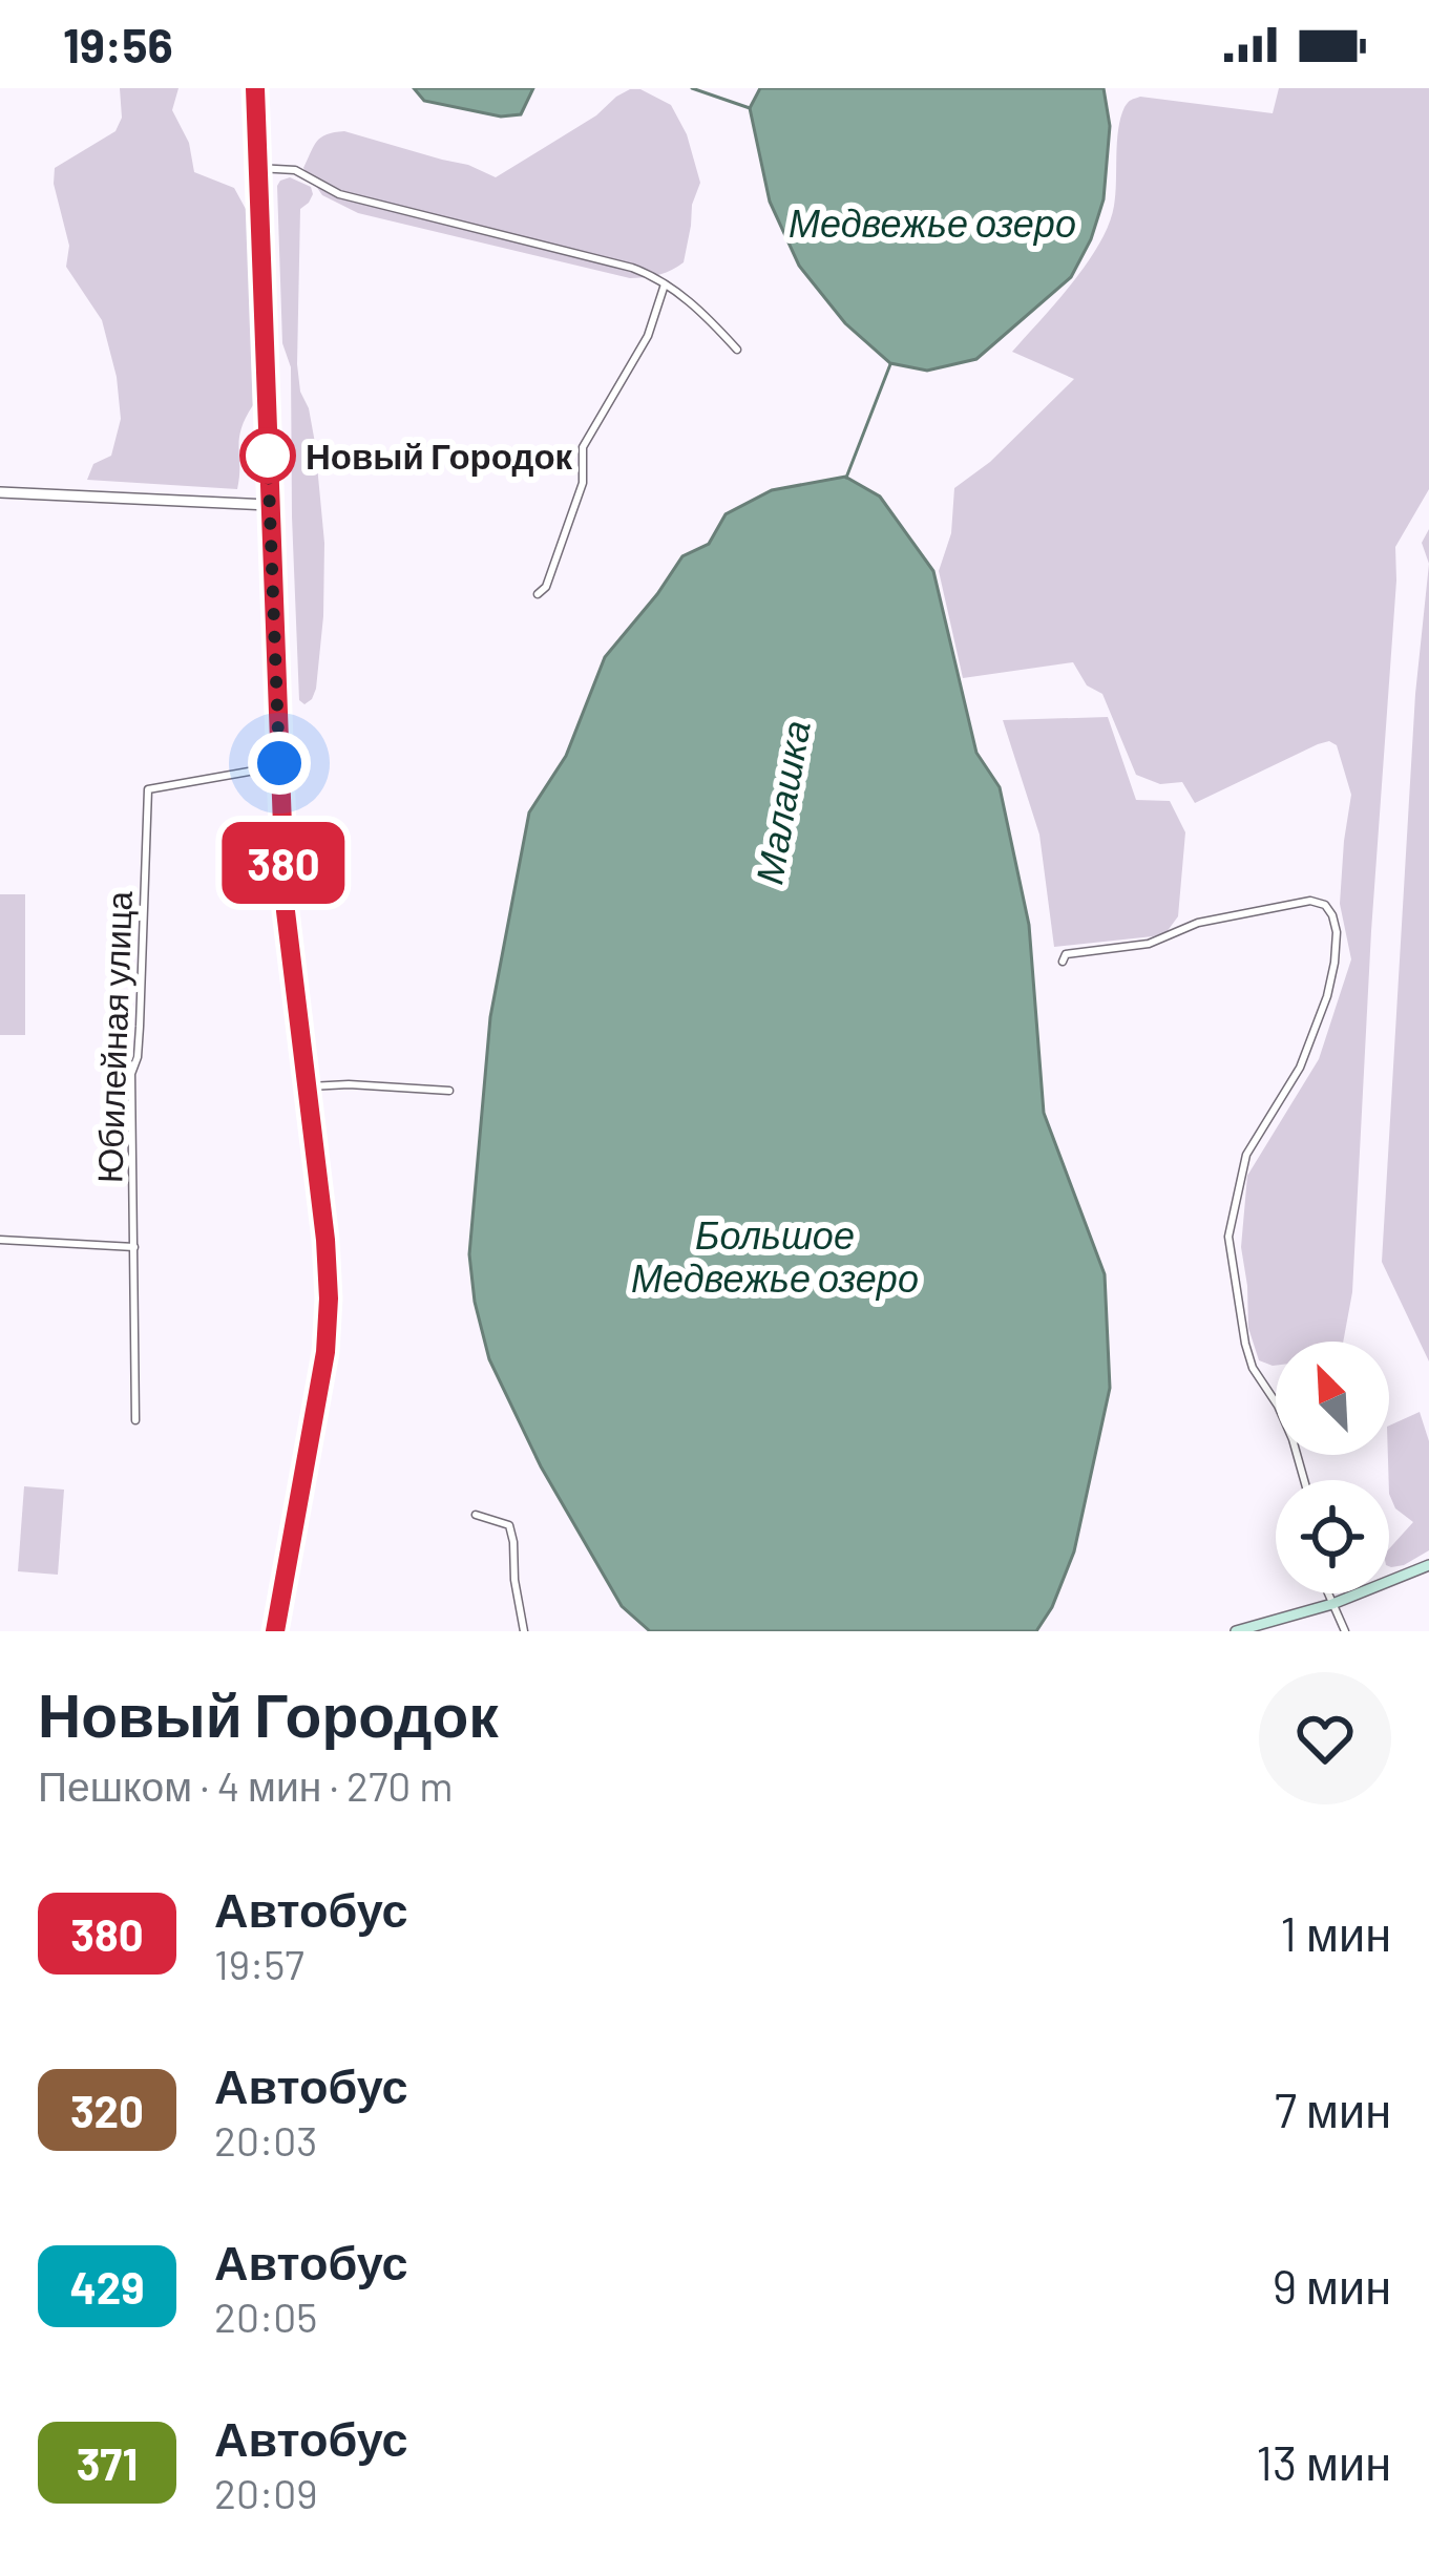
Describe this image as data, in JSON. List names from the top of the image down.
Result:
{
  "streets": {
    "street": ["Юбилейная улица"]
  },
  "water": ["Медвежье озеро", "Малашка", "Большое Медвежье озеро"],
  "places": ["Новый Городок"],
  "lines": ["bus line 380"],
  "north": "top left",
  "page": {
    "status": "19:56",
    "on_map": "380",
    "heading": ["Новый Городок", "Пешком · 4 мин · 270 m"],
    "list": [
      {
        "mark": "380",
        "name": "Автобус",
        "note": "19:57",
        "value": "1 мин"
      },
      {
        "mark": "320",
        "name": "Автобус",
        "note": "20:03",
        "value": "7 мин"
      },
      {
        "mark": "429",
        "name": "Автобус",
        "note": "20:05",
        "value": "9 мин"
      },
      {
        "mark": "371",
        "name": "Автобус",
        "note": "20:09",
        "value": "13 мин"
      }
    ]
  }
}
